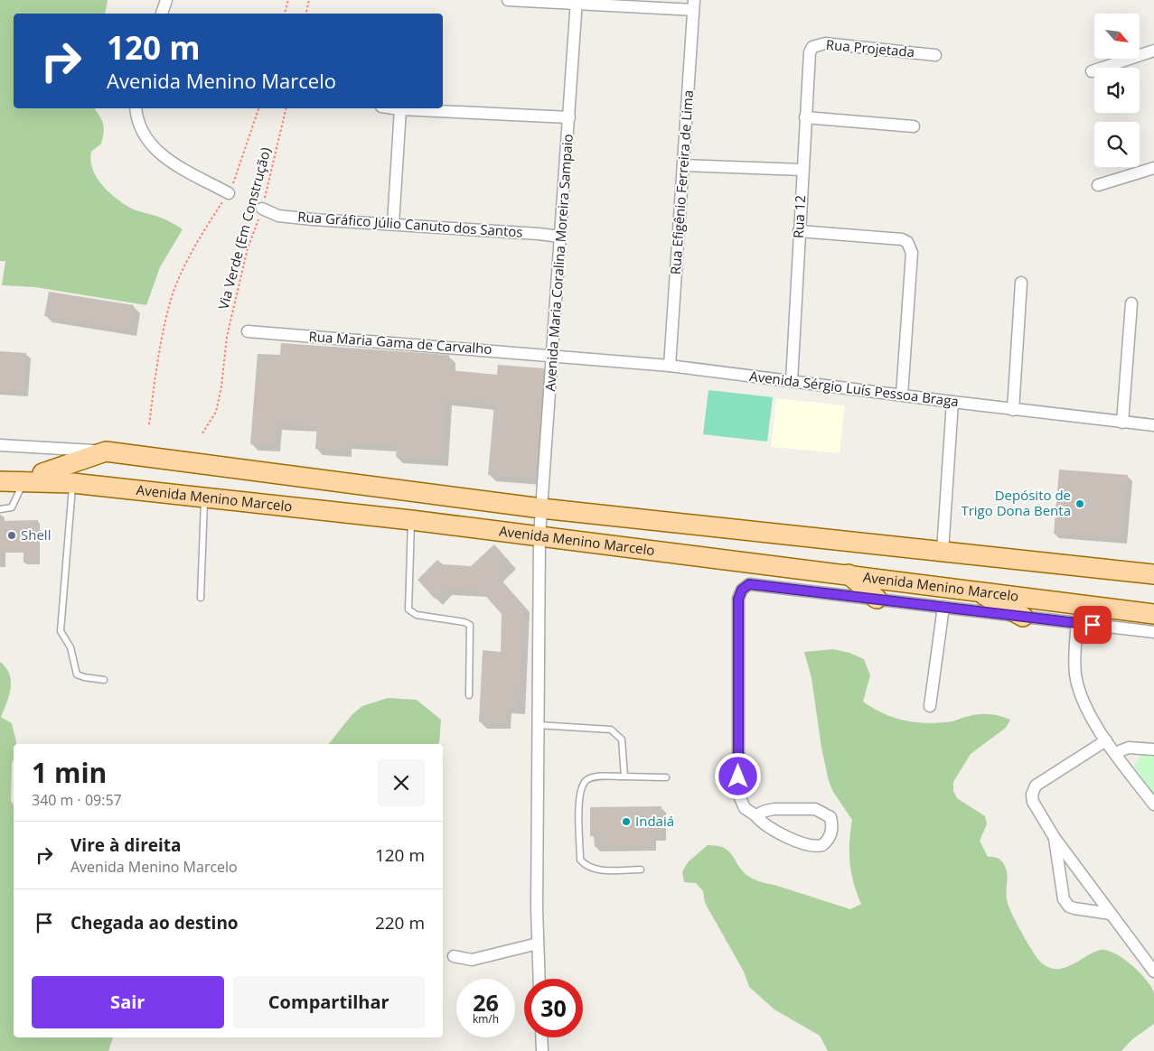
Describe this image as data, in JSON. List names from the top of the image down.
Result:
{
  "streets": {
    "main road": ["Avenida Menino Marcelo"],
    "street": [
      "Rua Projetada",
      "Rua Efigênio Ferreira de Lima",
      "Rua 12",
      "Rua Gráfico Júlio Canuto dos Santos",
      "Avenida Maria Coralina Moreira Sampaio",
      "Rua Maria Gama de Carvalho",
      "Avenida Sérgio Luís Pessoa Braga"
    ],
    "path": ["Via Verde (Em Construção)"]
  },
  "crossings": [
    ["Rua Projetada", "Rua 12"],
    ["Rua Efigênio Ferreira de Lima", "Avenida Sérgio Luís Pessoa Braga"],
    ["Rua 12", "Avenida Sérgio Luís Pessoa Braga"],
    ["Rua Gráfico Júlio Canuto dos Santos", "Via Verde (Em Construção)"],
    ["Rua Gráfico Júlio Canuto dos Santos", "Avenida Maria Coralina Moreira Sampaio"],
    ["Avenida Maria Coralina Moreira Sampaio", "Rua Maria Gama de Carvalho"],
    ["Avenida Maria Coralina Moreira Sampaio", "Avenida Sérgio Luís Pessoa Braga"],
    ["Avenida Maria Coralina Moreira Sampaio", "Avenida Menino Marcelo"],
    ["Rua Maria Gama de Carvalho", "Avenida Sérgio Luís Pessoa Braga"]
  ],
  "places": ["Depósito de Trigo Dona Benta", "Shell", "Indaiá"],
  "north": "bottom right",
  "page": {
    "turn": ["120 m", "Avenida Menino Marcelo"],
    "heading": ["1 min", "340 m · 09:57"],
    "list": [
      {
        "name": "Vire à direita",
        "note": "Avenida Menino Marcelo",
        "value": "120 m"
      },
      {
        "name": "Chegada ao destino",
        "value": "220 m"
      }
    ],
    "buttons": ["Sair", "Compartilhar"],
    "speed": "26 km/h",
    "limit": "30"
  }
}
